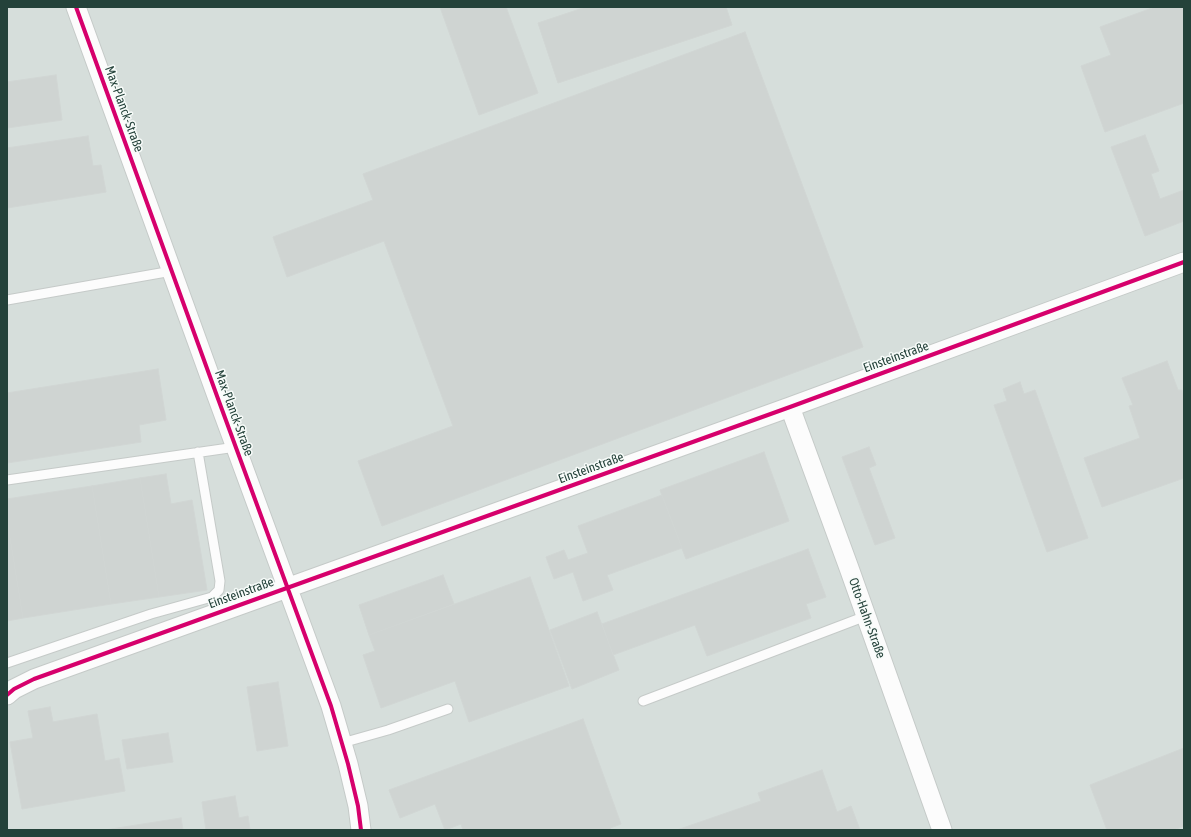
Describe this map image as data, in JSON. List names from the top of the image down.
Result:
{
  "streets": {
    "street": ["Max-Planck-Straße", "Einsteinstraße", "Otto-Hahn-Straße"]
  },
  "crossings": [
    ["Max-Planck-Straße", "Einsteinstraße"],
    ["Einsteinstraße", "Otto-Hahn-Straße"]
  ]
}
